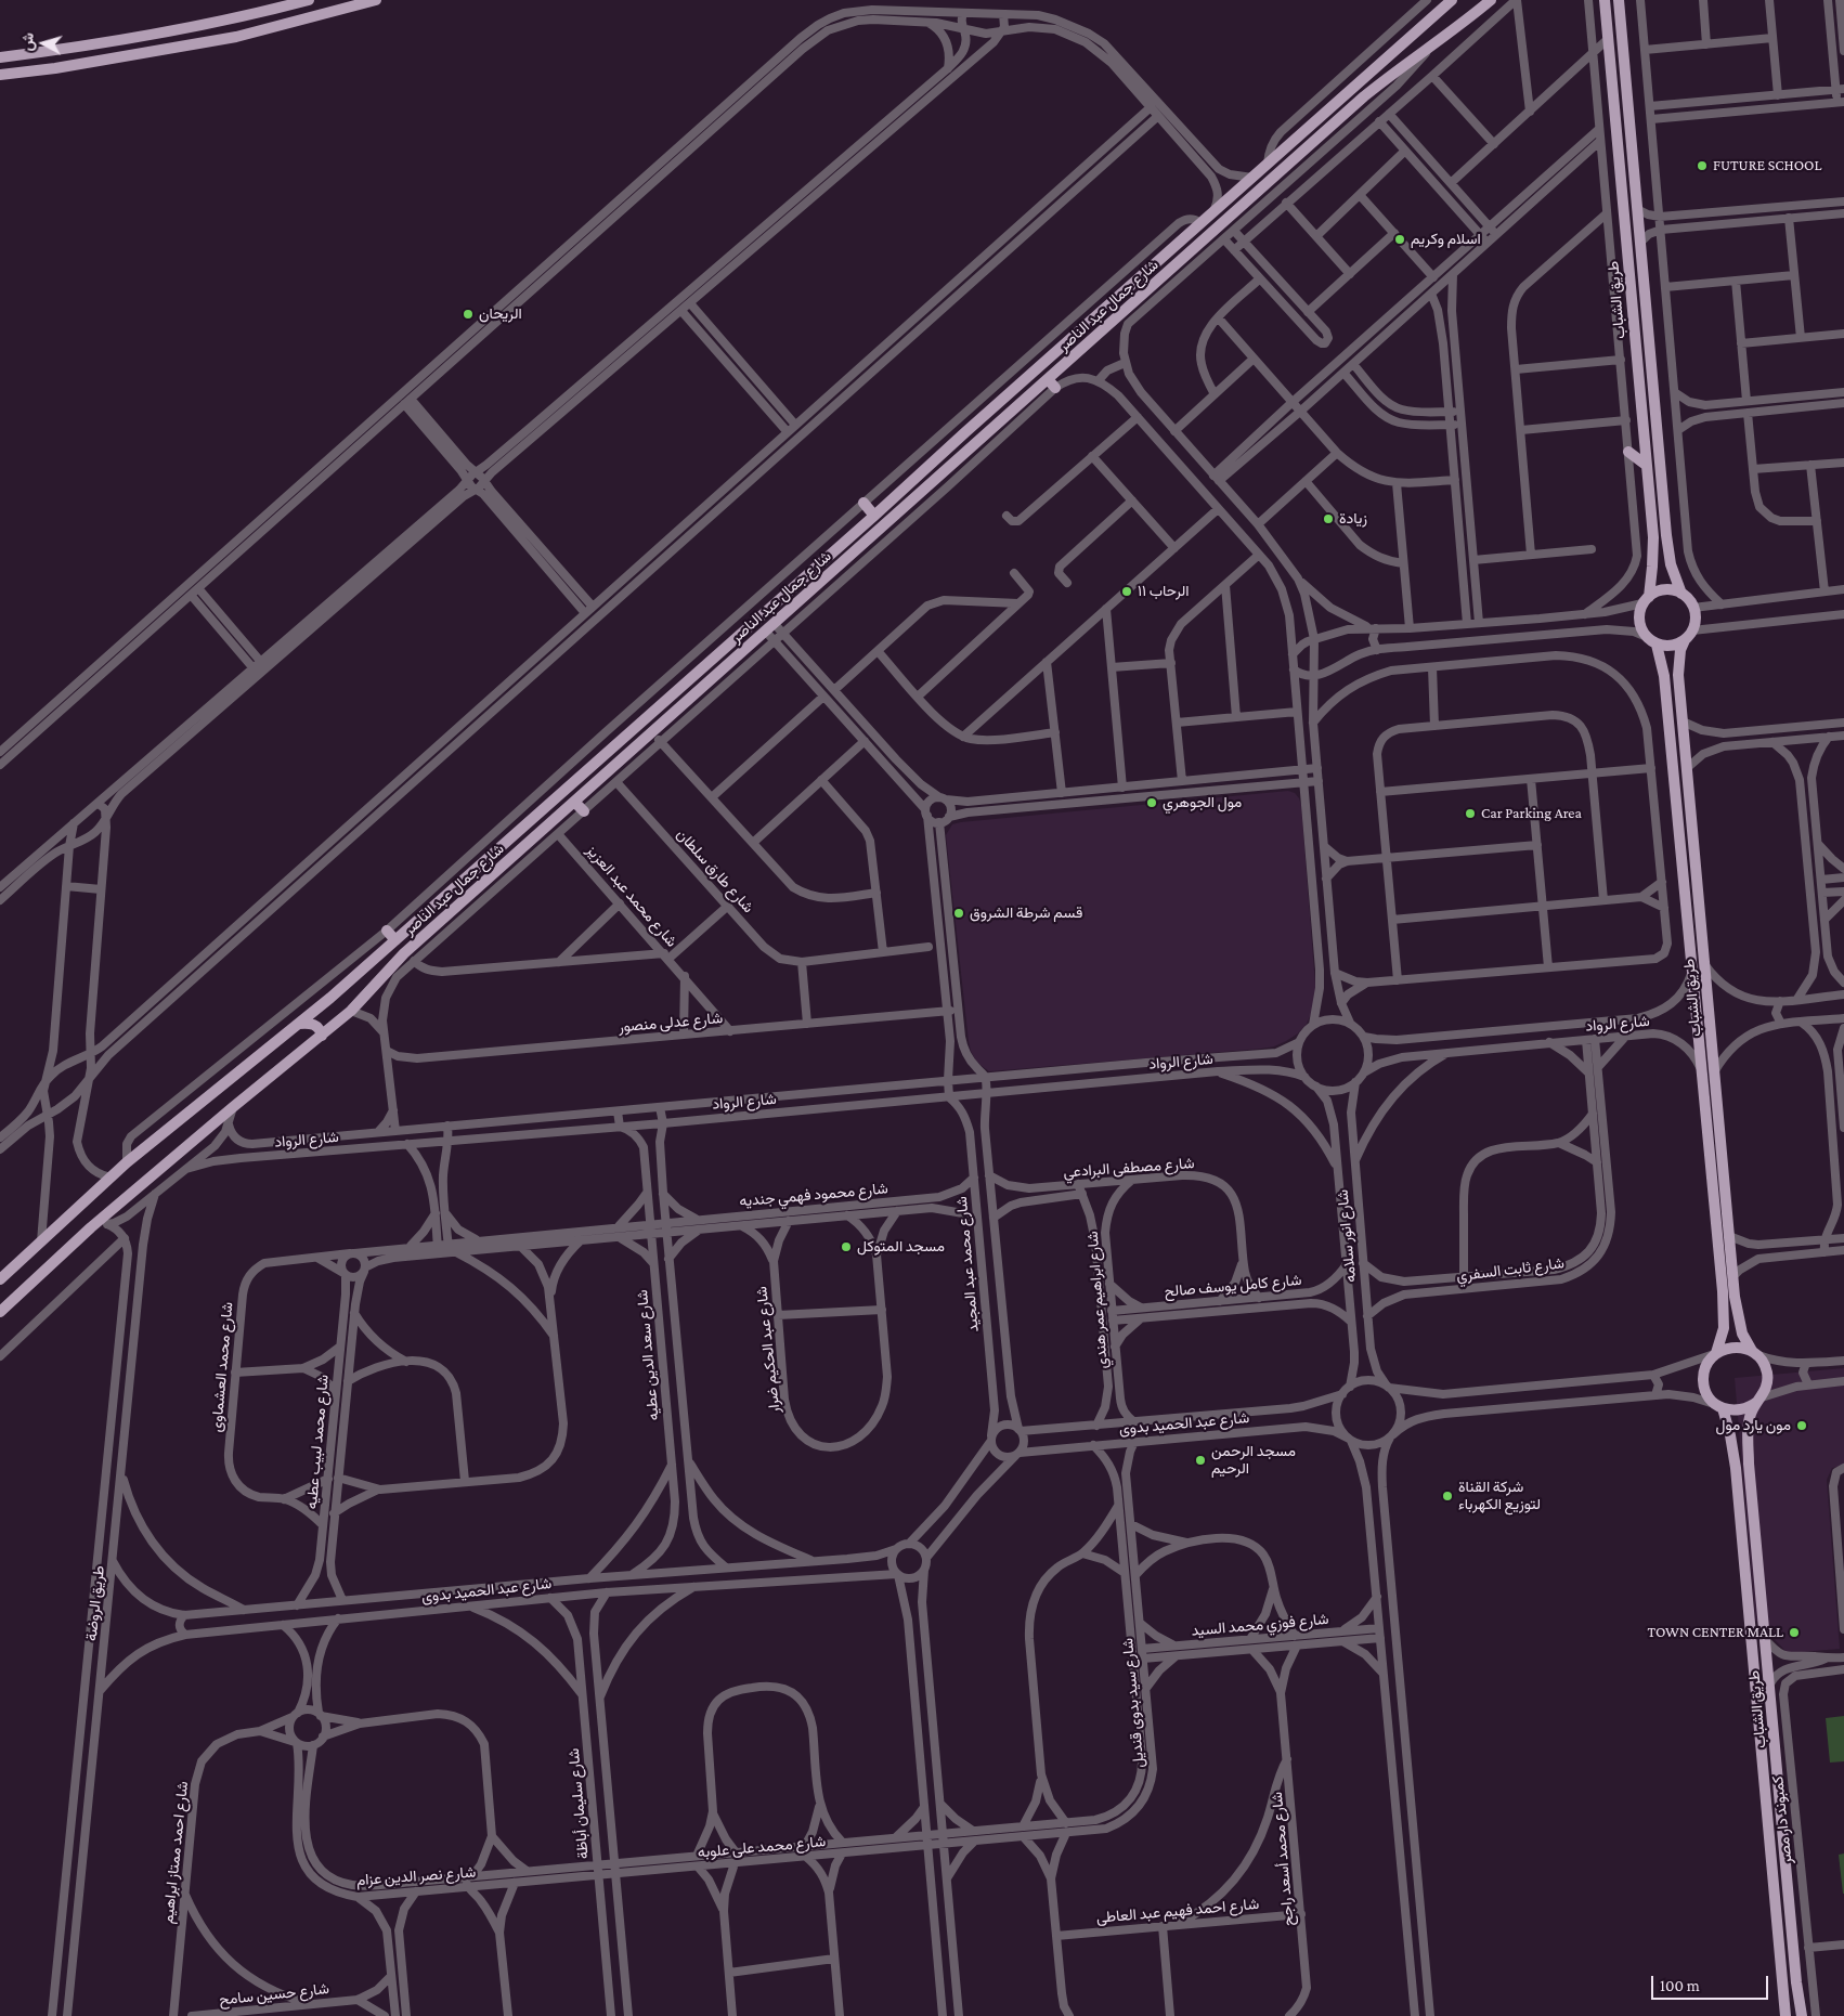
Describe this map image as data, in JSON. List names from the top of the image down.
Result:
{
  "streets": {
    "main road": ["طريق الشباب", "شارع جمال عبد الناصر"],
    "street": [
      "شارع طارق سلطان",
      "شارع محمد عبد العزيز",
      "شارع عدلى منصور",
      "شارع الرواد",
      "شارع مصطفى البرادعي",
      "شارع محمود فهمي جنديه",
      "شارع انور سلامه",
      "شارع محمد عبد المجيد",
      "شارع ثابت السفري",
      "شارع كامل يوسف صالح",
      "شارع ابراهيم عمر هندي",
      "شارع عبد الحكيم ضرار",
      "شارع سعد الدين عطيه",
      "شارع محمد العشماوى",
      "شارع عبد الحميد بدوى",
      "شارع محمد لبيب عطيه",
      "طريق الروضة",
      "شارع فوزي محمد السيد",
      "شارع سيد بدوى قنديل",
      "شارع سليمان أباظة",
      "كمبوند دار مصر",
      "شارع محمد على علوبه",
      "شارع احمد ممتاز ابراهيم",
      "شارع محمد أسعد راجح",
      "شارع نصر الدين عزام",
      "شارع احمد فهيم عبد العاطى",
      "شارع حسين سامح"
    ]
  },
  "crossings": [
    ["طريق الشباب", "شارع الرواد"],
    ["شارع محمد عبد العزيز", "شارع عدلى منصور"],
    ["شارع الرواد", "شارع انور سلامه"],
    ["شارع الرواد", "شارع محمد عبد المجيد"],
    ["شارع الرواد", "شارع ثابت السفري"],
    ["شارع الرواد", "شارع سعد الدين عطيه"],
    ["شارع مصطفى البرادعي", "شارع محمد عبد المجيد"],
    ["شارع مصطفى البرادعي", "شارع كامل يوسف صالح"],
    ["شارع مصطفى البرادعي", "شارع ابراهيم عمر هندي"],
    ["شارع محمود فهمي جنديه", "شارع محمد عبد المجيد"],
    ["شارع محمود فهمي جنديه", "شارع عبد الحكيم ضرار"],
    ["شارع محمود فهمي جنديه", "شارع سعد الدين عطيه"],
    ["شارع محمود فهمي جنديه", "شارع محمد العشماوى"],
    ["شارع انور سلامه", "شارع ثابت السفري"],
    ["شارع انور سلامه", "شارع كامل يوسف صالح"],
    ["شارع انور سلامه", "شارع عبد الحميد بدوى"],
    ["شارع محمد عبد المجيد", "شارع عبد الحميد بدوى"],
    ["شارع كامل يوسف صالح", "شارع ابراهيم عمر هندي"],
    ["شارع ابراهيم عمر هندي", "شارع عبد الحميد بدوى"],
    ["شارع سعد الدين عطيه", "شارع محمد العشماوى"],
    ["شارع سعد الدين عطيه", "شارع عبد الحميد بدوى"],
    ["شارع محمد العشماوى", "شارع محمد لبيب عطيه"],
    ["شارع عبد الحميد بدوى", "شارع محمد لبيب عطيه"],
    ["شارع عبد الحميد بدوى", "طريق الروضة"],
    ["شارع عبد الحميد بدوى", "شارع سيد بدوى قنديل"],
    ["شارع عبد الحميد بدوى", "شارع سليمان أباظة"],
    ["شارع فوزي محمد السيد", "شارع سيد بدوى قنديل"],
    ["شارع فوزي محمد السيد", "شارع محمد أسعد راجح"],
    ["شارع سيد بدوى قنديل", "شارع محمد على علوبه"],
    ["شارع سليمان أباظة", "شارع محمد على علوبه"],
    ["شارع سليمان أباظة", "شارع نصر الدين عزام"],
    ["شارع محمد على علوبه", "شارع نصر الدين عزام"],
    ["شارع احمد ممتاز ابراهيم", "شارع نصر الدين عزام"],
    ["شارع محمد أسعد راجح", "شارع احمد فهيم عبد العاطى"]
  ],
  "places": [
    "FUTURE SCHOOL",
    "اسلام وكريم",
    "الريحان",
    "زيادة",
    "الرحاب ١١",
    "مول الجوهري",
    "Car Parking Area",
    "قسم شرطة الشروق",
    "مسجد المتوكل",
    "مون يارد مول",
    "مسجد الرحمن الرحيم",
    "شركة القناة لتوزيع الكهرباء",
    "TOWN CENTER MALL"
  ],
  "scale_bar": "100 m",
  "north": "left"
}
